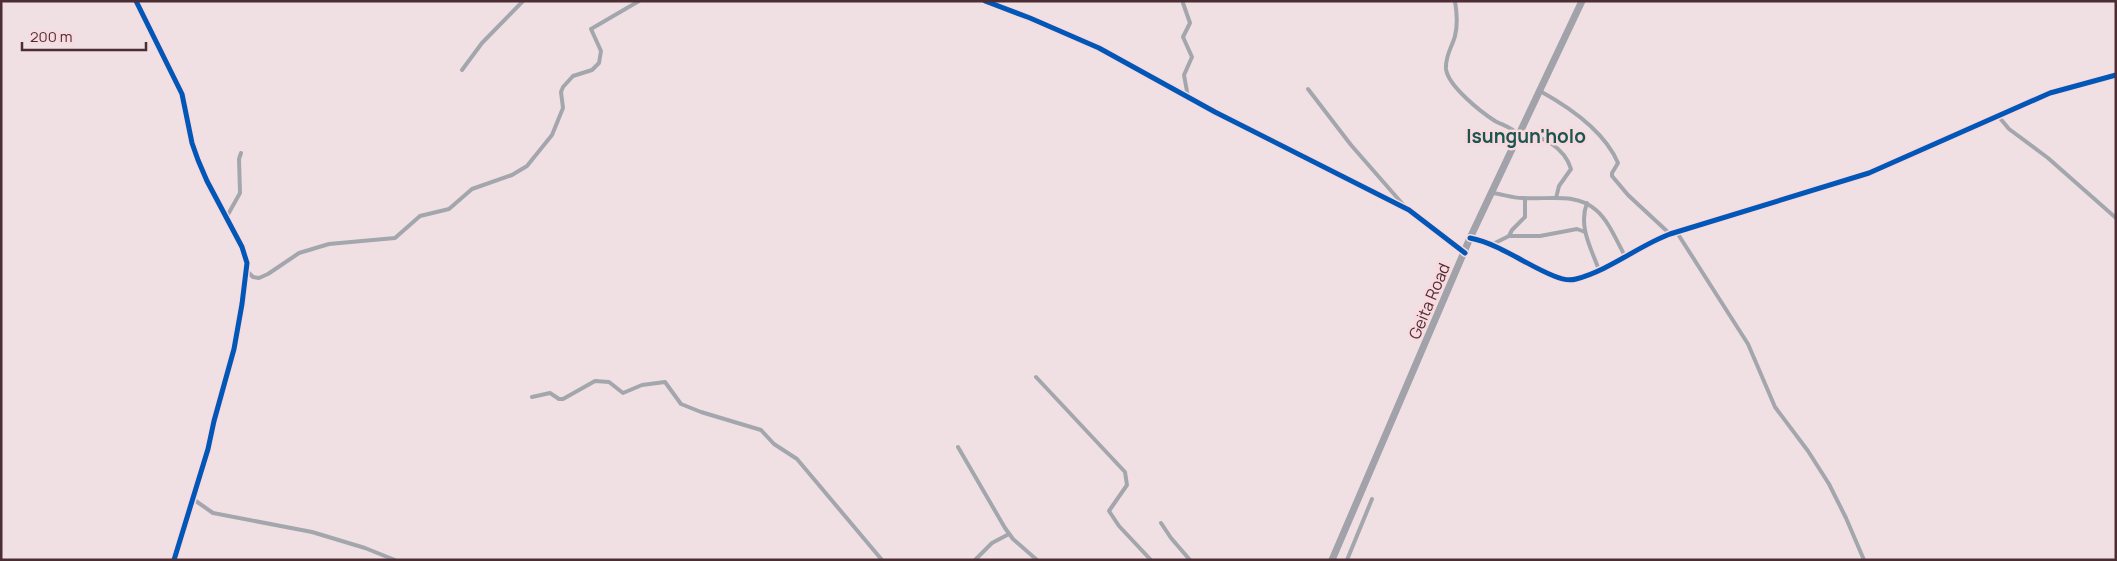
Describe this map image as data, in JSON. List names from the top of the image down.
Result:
{
  "streets": {
    "highway": ["Geita Road"]
  },
  "districts": ["Isungun'holo"],
  "scale_bar": "200 m"
}
